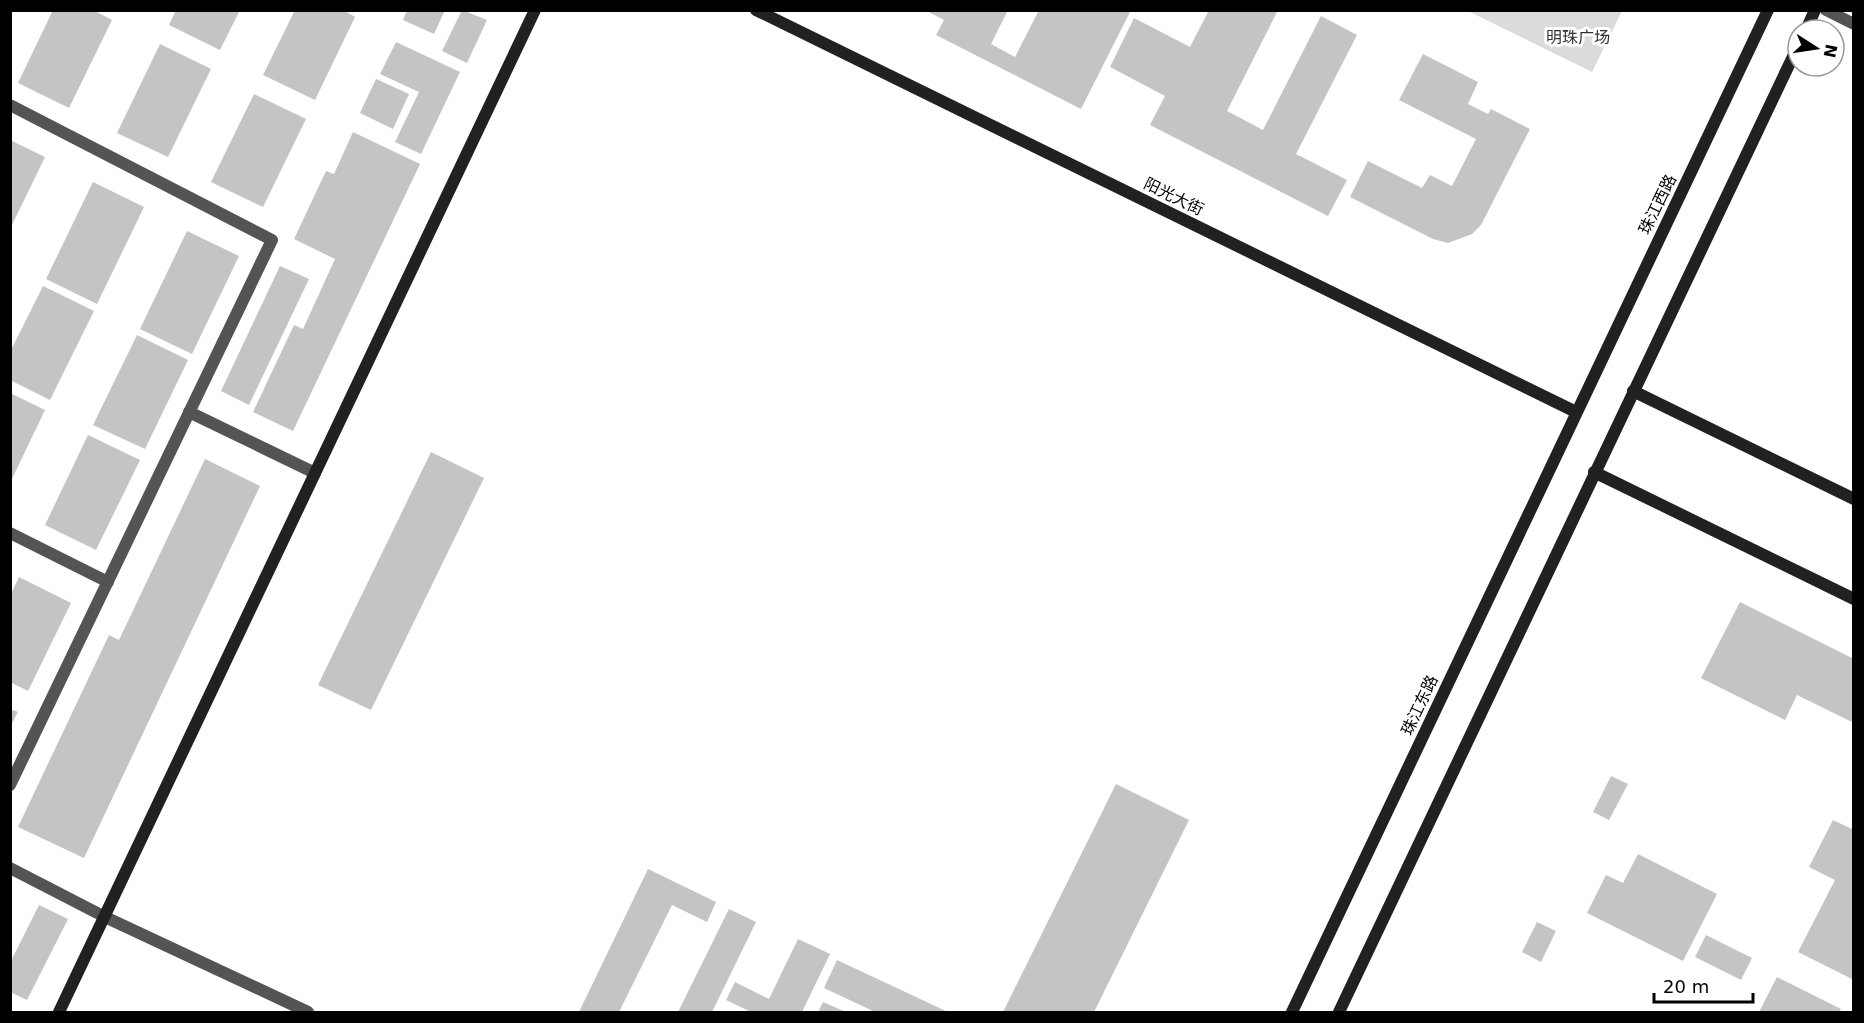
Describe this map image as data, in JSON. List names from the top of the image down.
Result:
{
  "streets": {
    "street": ["阳光大街", "珠江西路", "珠江东路"]
  },
  "crossings": [
    ["阳光大街", "珠江西路"],
    ["阳光大街", "珠江东路"],
    ["珠江西路", "珠江东路"]
  ],
  "parks": ["明珠广场"],
  "scale_bar": "20 m",
  "north": "right"
}
